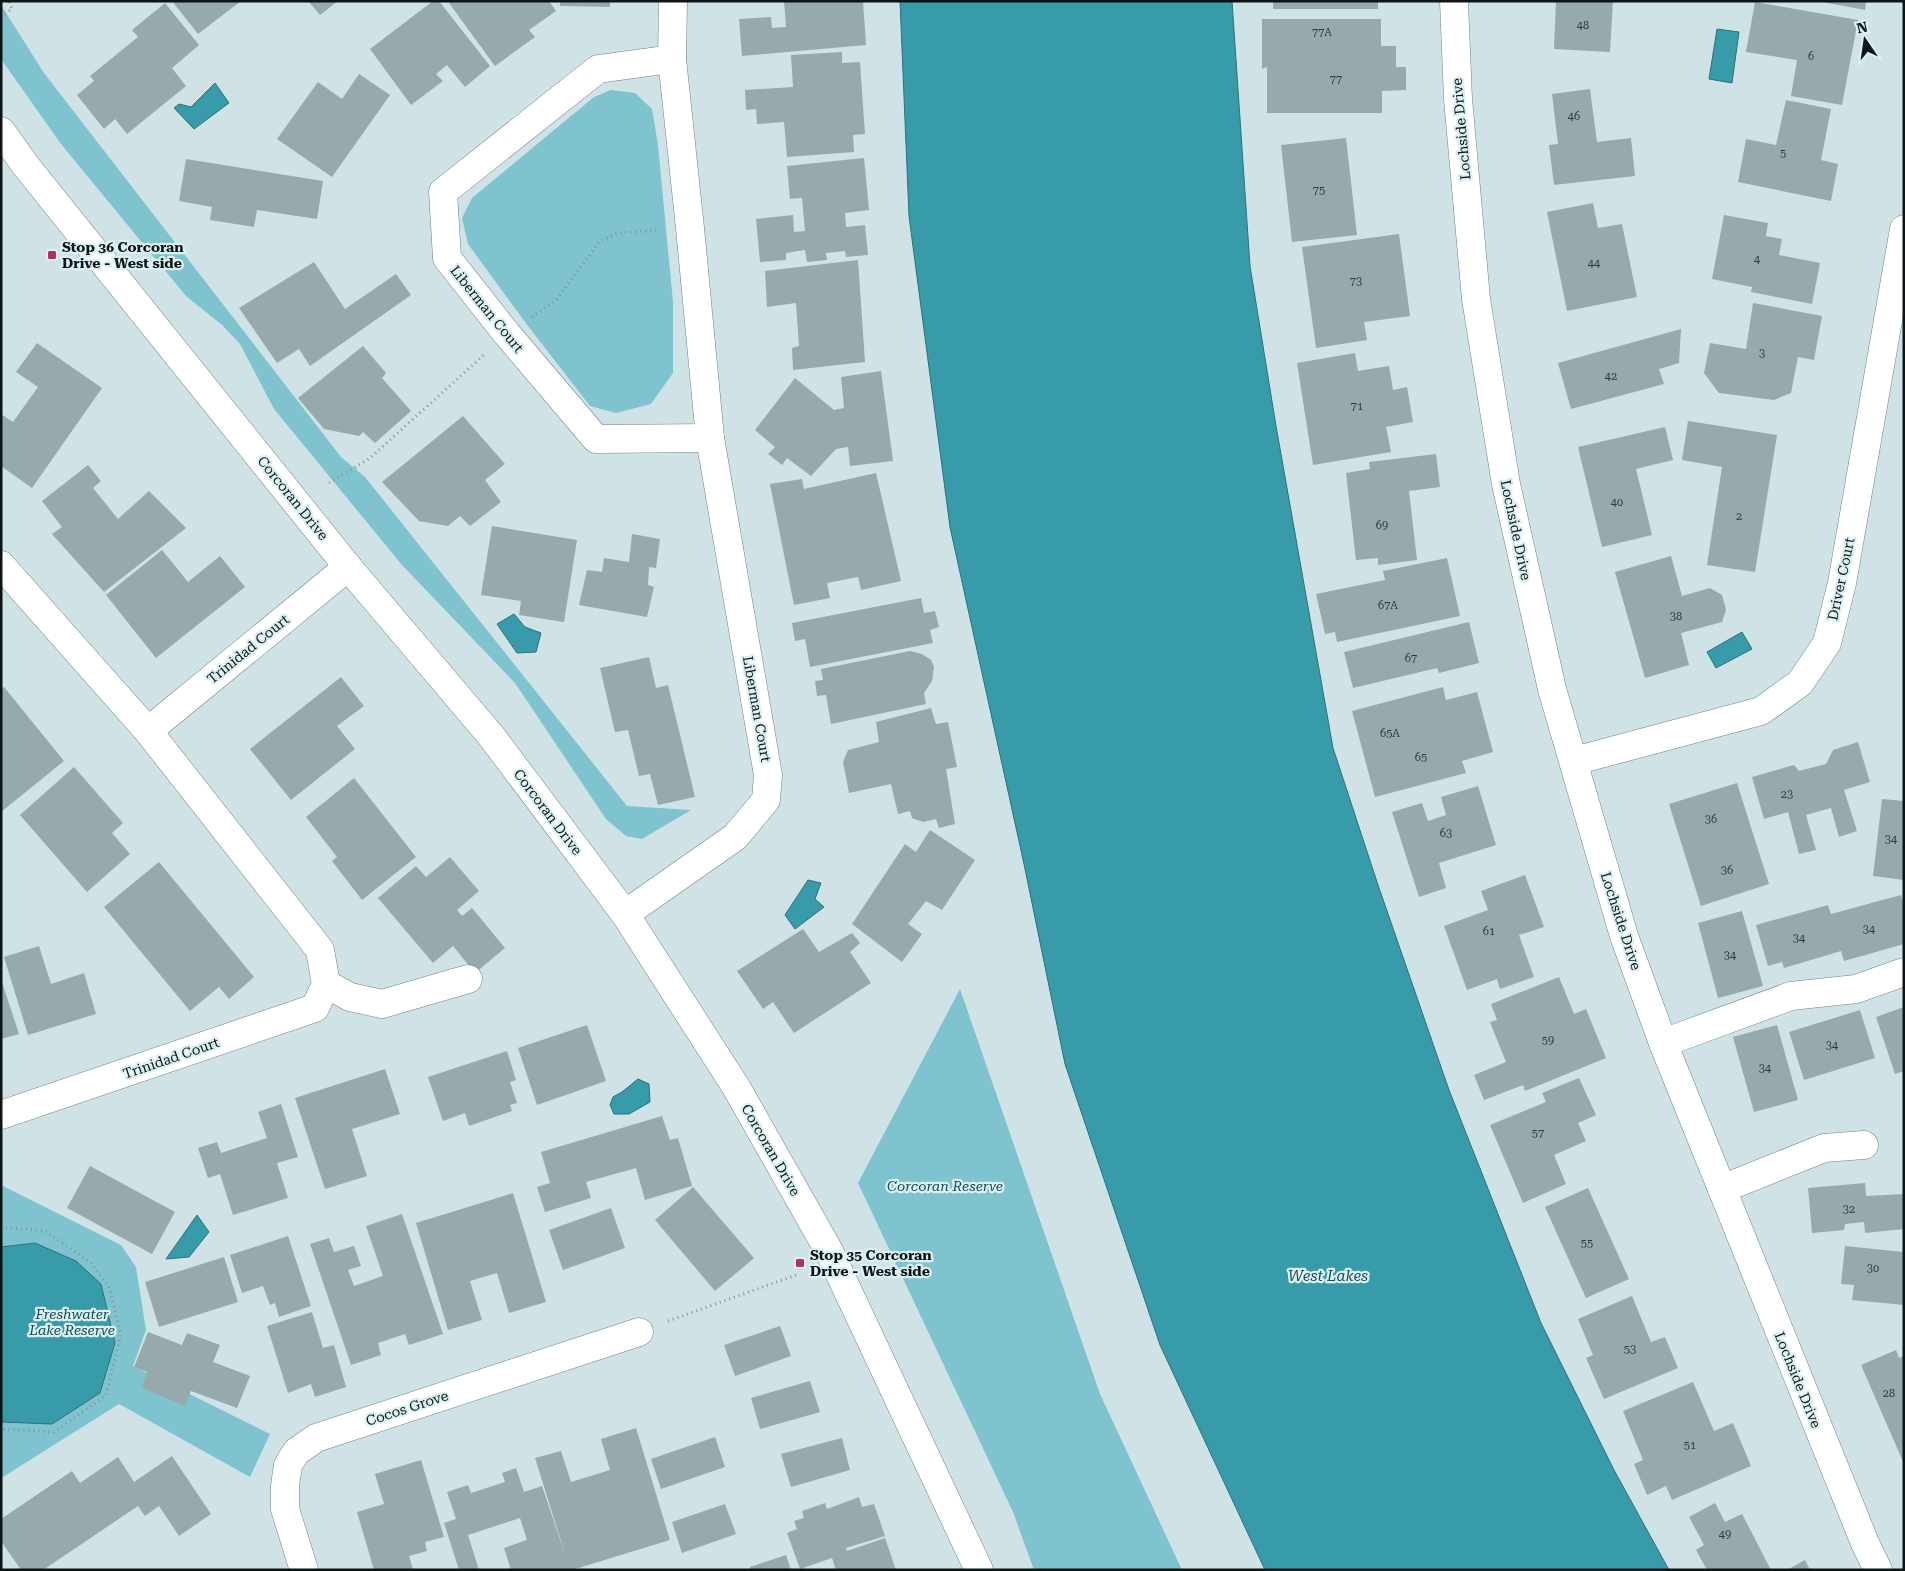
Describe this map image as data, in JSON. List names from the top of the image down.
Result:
{
  "streets": {
    "street": [
      "Lochside Drive",
      "Liberman Court",
      "Corcoran Drive",
      "Driver Court",
      "Trinidad Court",
      "Cocos Grove"
    ]
  },
  "crossings": [
    ["Lochside Drive", "Driver Court"],
    ["Liberman Court", "Corcoran Drive"],
    ["Corcoran Drive", "Trinidad Court"]
  ],
  "water": ["West Lakes"],
  "parks": ["Corcoran Reserve", "Freshwater Lake Reserve"],
  "places": {
    "transit": ["Stop 36 Corcoran Drive - West side", "Stop 35 Corcoran Drive - West side"]
  },
  "house_numbers": [
    "48",
    "77A",
    "6",
    "77",
    "46",
    "5",
    "75",
    "4",
    "44",
    "73",
    "3",
    "42",
    "71",
    "40",
    "2",
    "69",
    "67A",
    "38",
    "67",
    "65A",
    "65",
    "23",
    "36",
    "63",
    "34",
    "36",
    "34",
    "61",
    "34",
    "34",
    "59",
    "34",
    "34",
    "57",
    "32",
    "55",
    "30",
    "53",
    "28",
    "51",
    "49"
  ],
  "north": "top"
}
